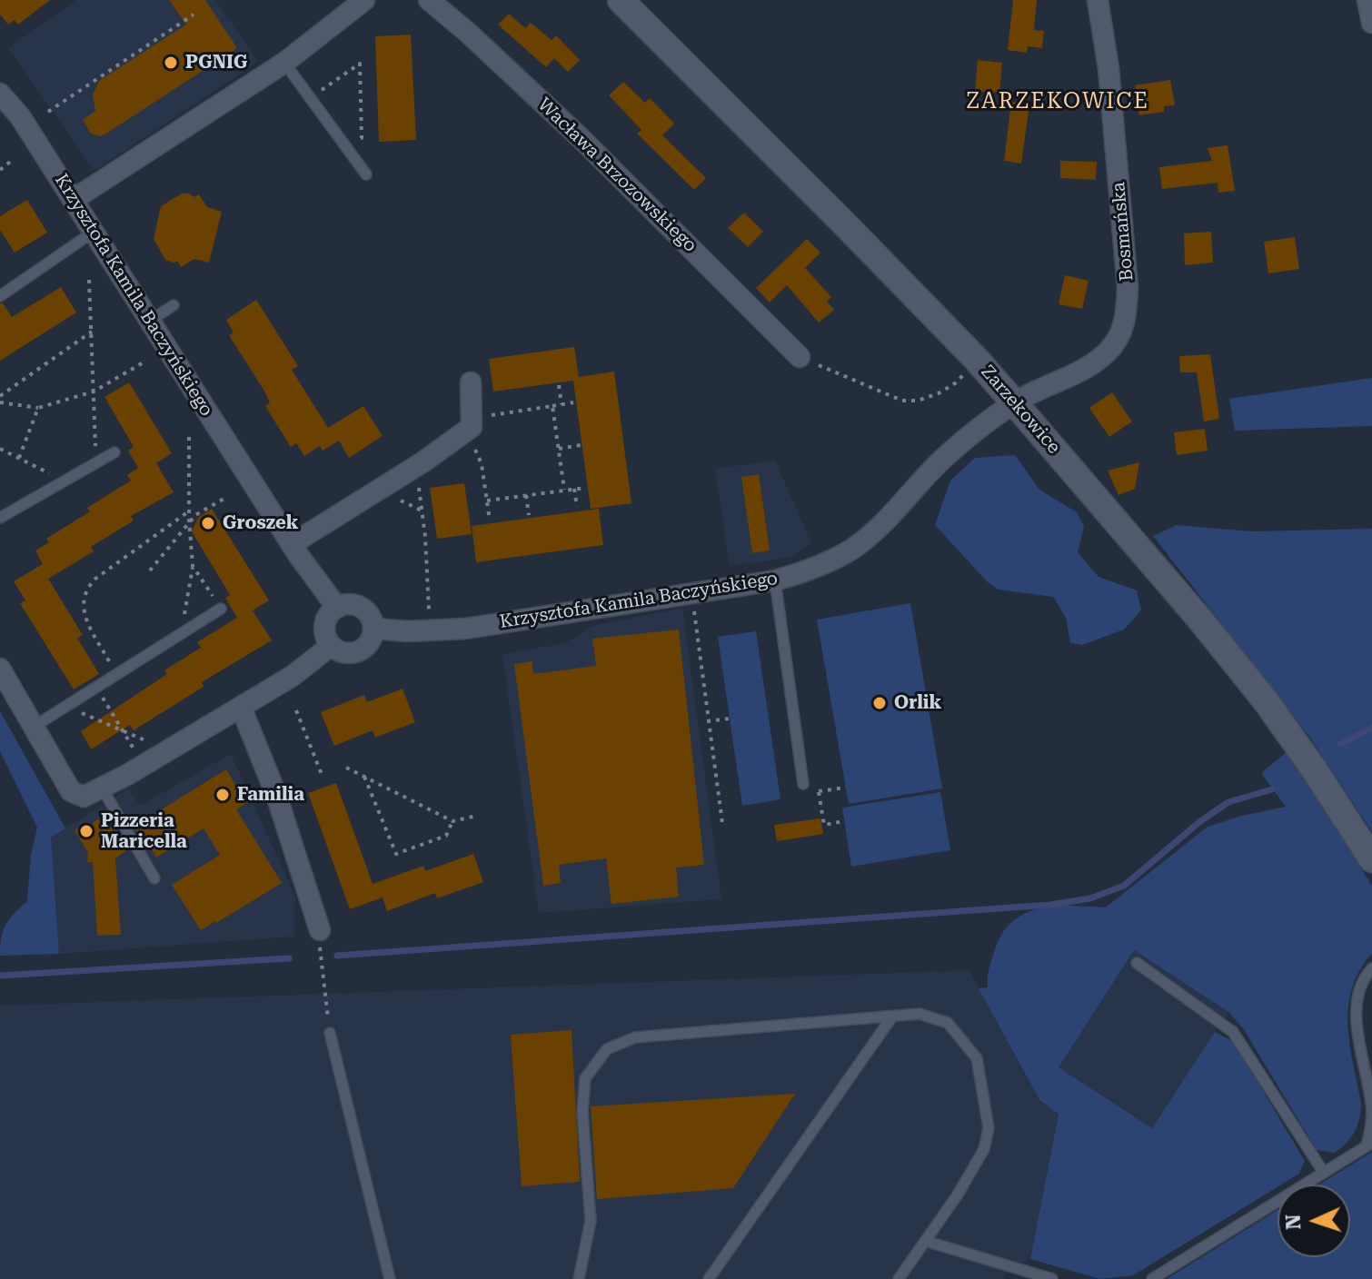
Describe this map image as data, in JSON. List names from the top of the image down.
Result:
{
  "streets": {
    "street": [
      "Wacława Brzozowskiego",
      "Bosmańska",
      "Krzysztofa Kamila Baczyńskiego",
      "Zarzekowice"
    ]
  },
  "crossings": [
    ["Bosmańska", "Krzysztofa Kamila Baczyńskiego"],
    ["Bosmańska", "Zarzekowice"],
    ["Krzysztofa Kamila Baczyńskiego", "Zarzekowice"]
  ],
  "districts": ["ZARZEKOWICE"],
  "places": [
    "PGNIG",
    "Groszek",
    "Orlik",
    "Familia",
    "Pizzeria Maricella"
  ],
  "north": "left"
}
